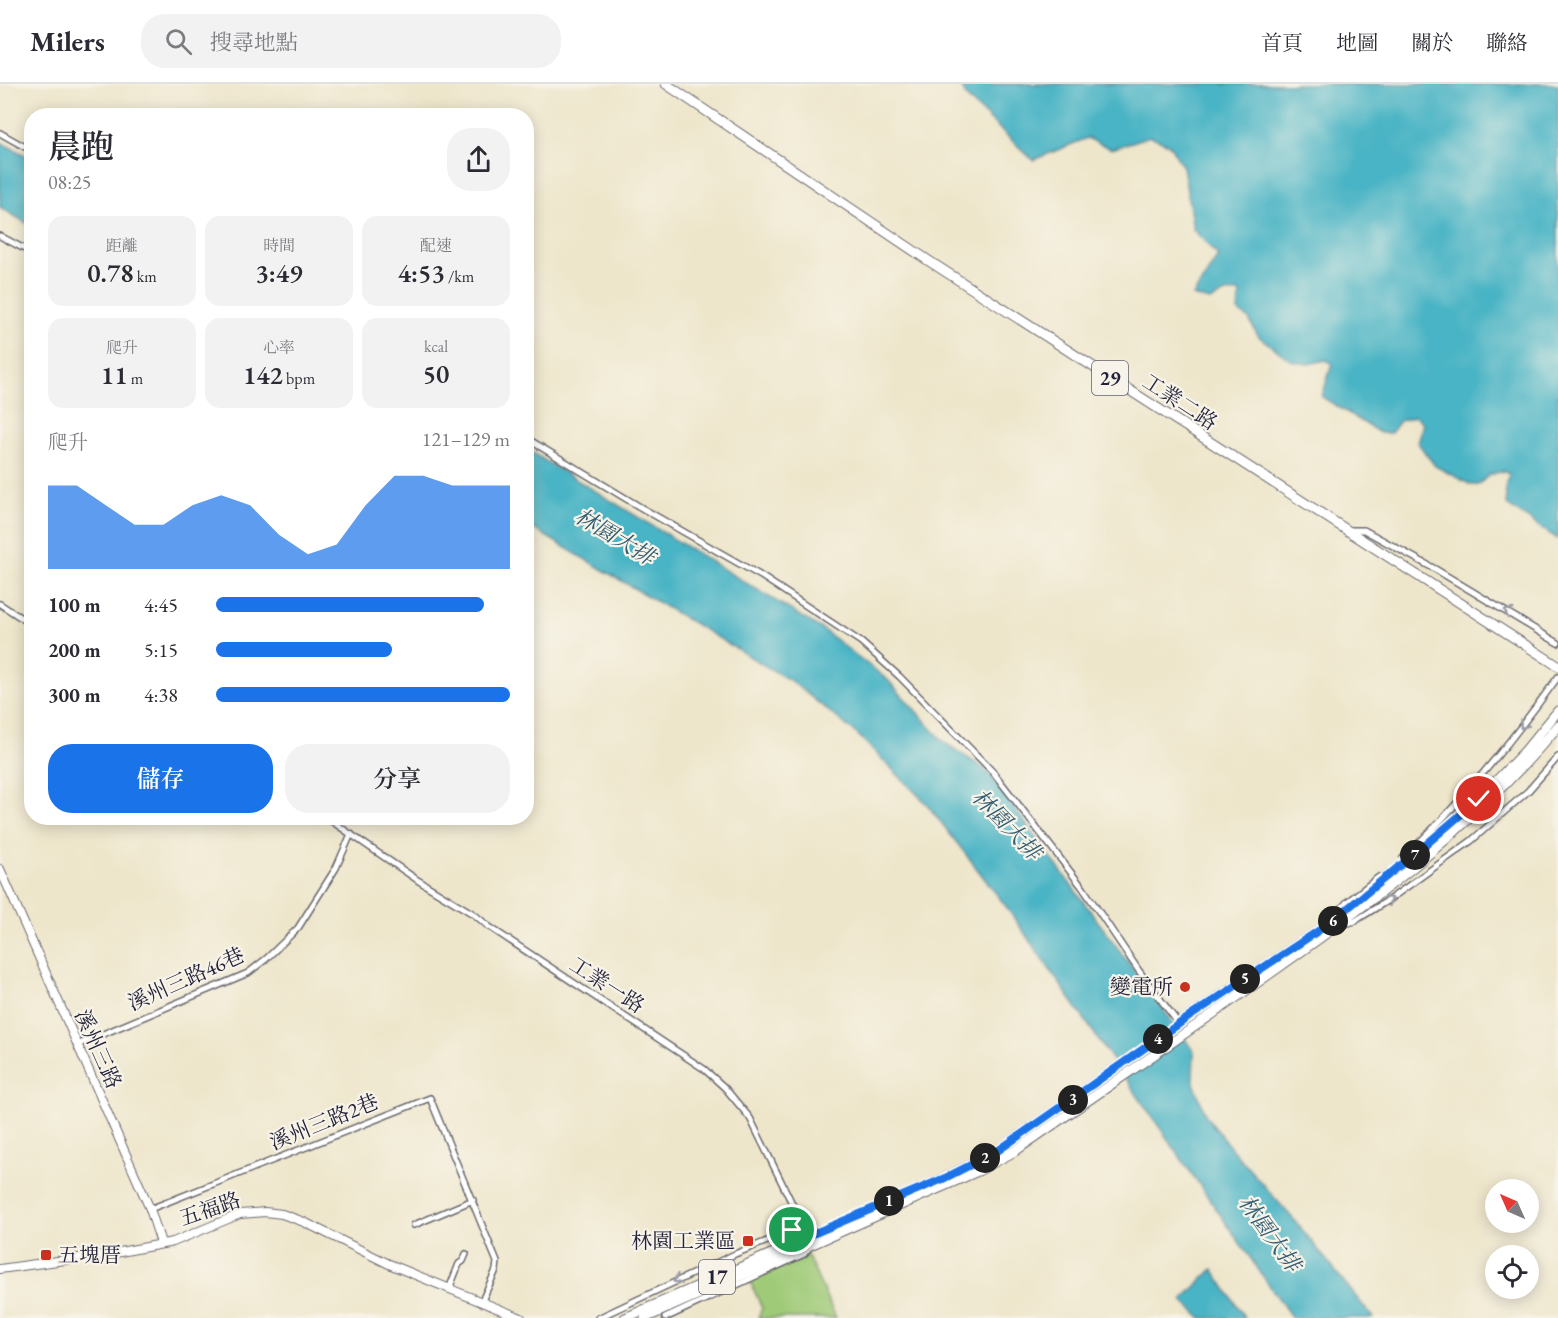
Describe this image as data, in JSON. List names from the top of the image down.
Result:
{
  "streets": {
    "main road": ["29", "工業二路", "17"],
    "street": [
      "溪州三路46巷",
      "工業一路",
      "溪州三路",
      "溪州三路2巷",
      "五福路"
    ]
  },
  "crossings": [
    ["溪州三路46巷", "工業一路"],
    ["溪州三路46巷", "溪州三路"],
    ["工業一路", "17"],
    ["溪州三路", "溪州三路2巷"],
    ["溪州三路", "五福路"]
  ],
  "water": ["林園大排"],
  "places": {
    "other": ["變電所"],
    "transit": ["林園工業區", "五塊厝"]
  },
  "north": "top left",
  "page": {
    "header": "Milers",
    "search": "搜尋地點",
    "nav": [
      "首頁",
      "地圖",
      "關於",
      "聯絡"
    ],
    "heading": ["晨跑", "08:25"],
    "stats": [
      ["距離", "0.78 km"],
      ["時間", "3:49"],
      ["配速", "4:53 /km"],
      ["爬升", "11 m"],
      ["心率", "142 bpm"],
      ["kcal", "50"]
    ],
    "chart": ["爬升", "121–129 m"],
    "list": [
      {
        "name": "100 m",
        "note": "4:45"
      },
      {
        "name": "200 m",
        "note": "5:15"
      },
      {
        "name": "300 m",
        "note": "4:38"
      }
    ],
    "buttons": ["儲存", "分享"],
    "pins": [
      "7",
      "6",
      "5",
      "4",
      "3",
      "2",
      "1"
    ]
  }
}
